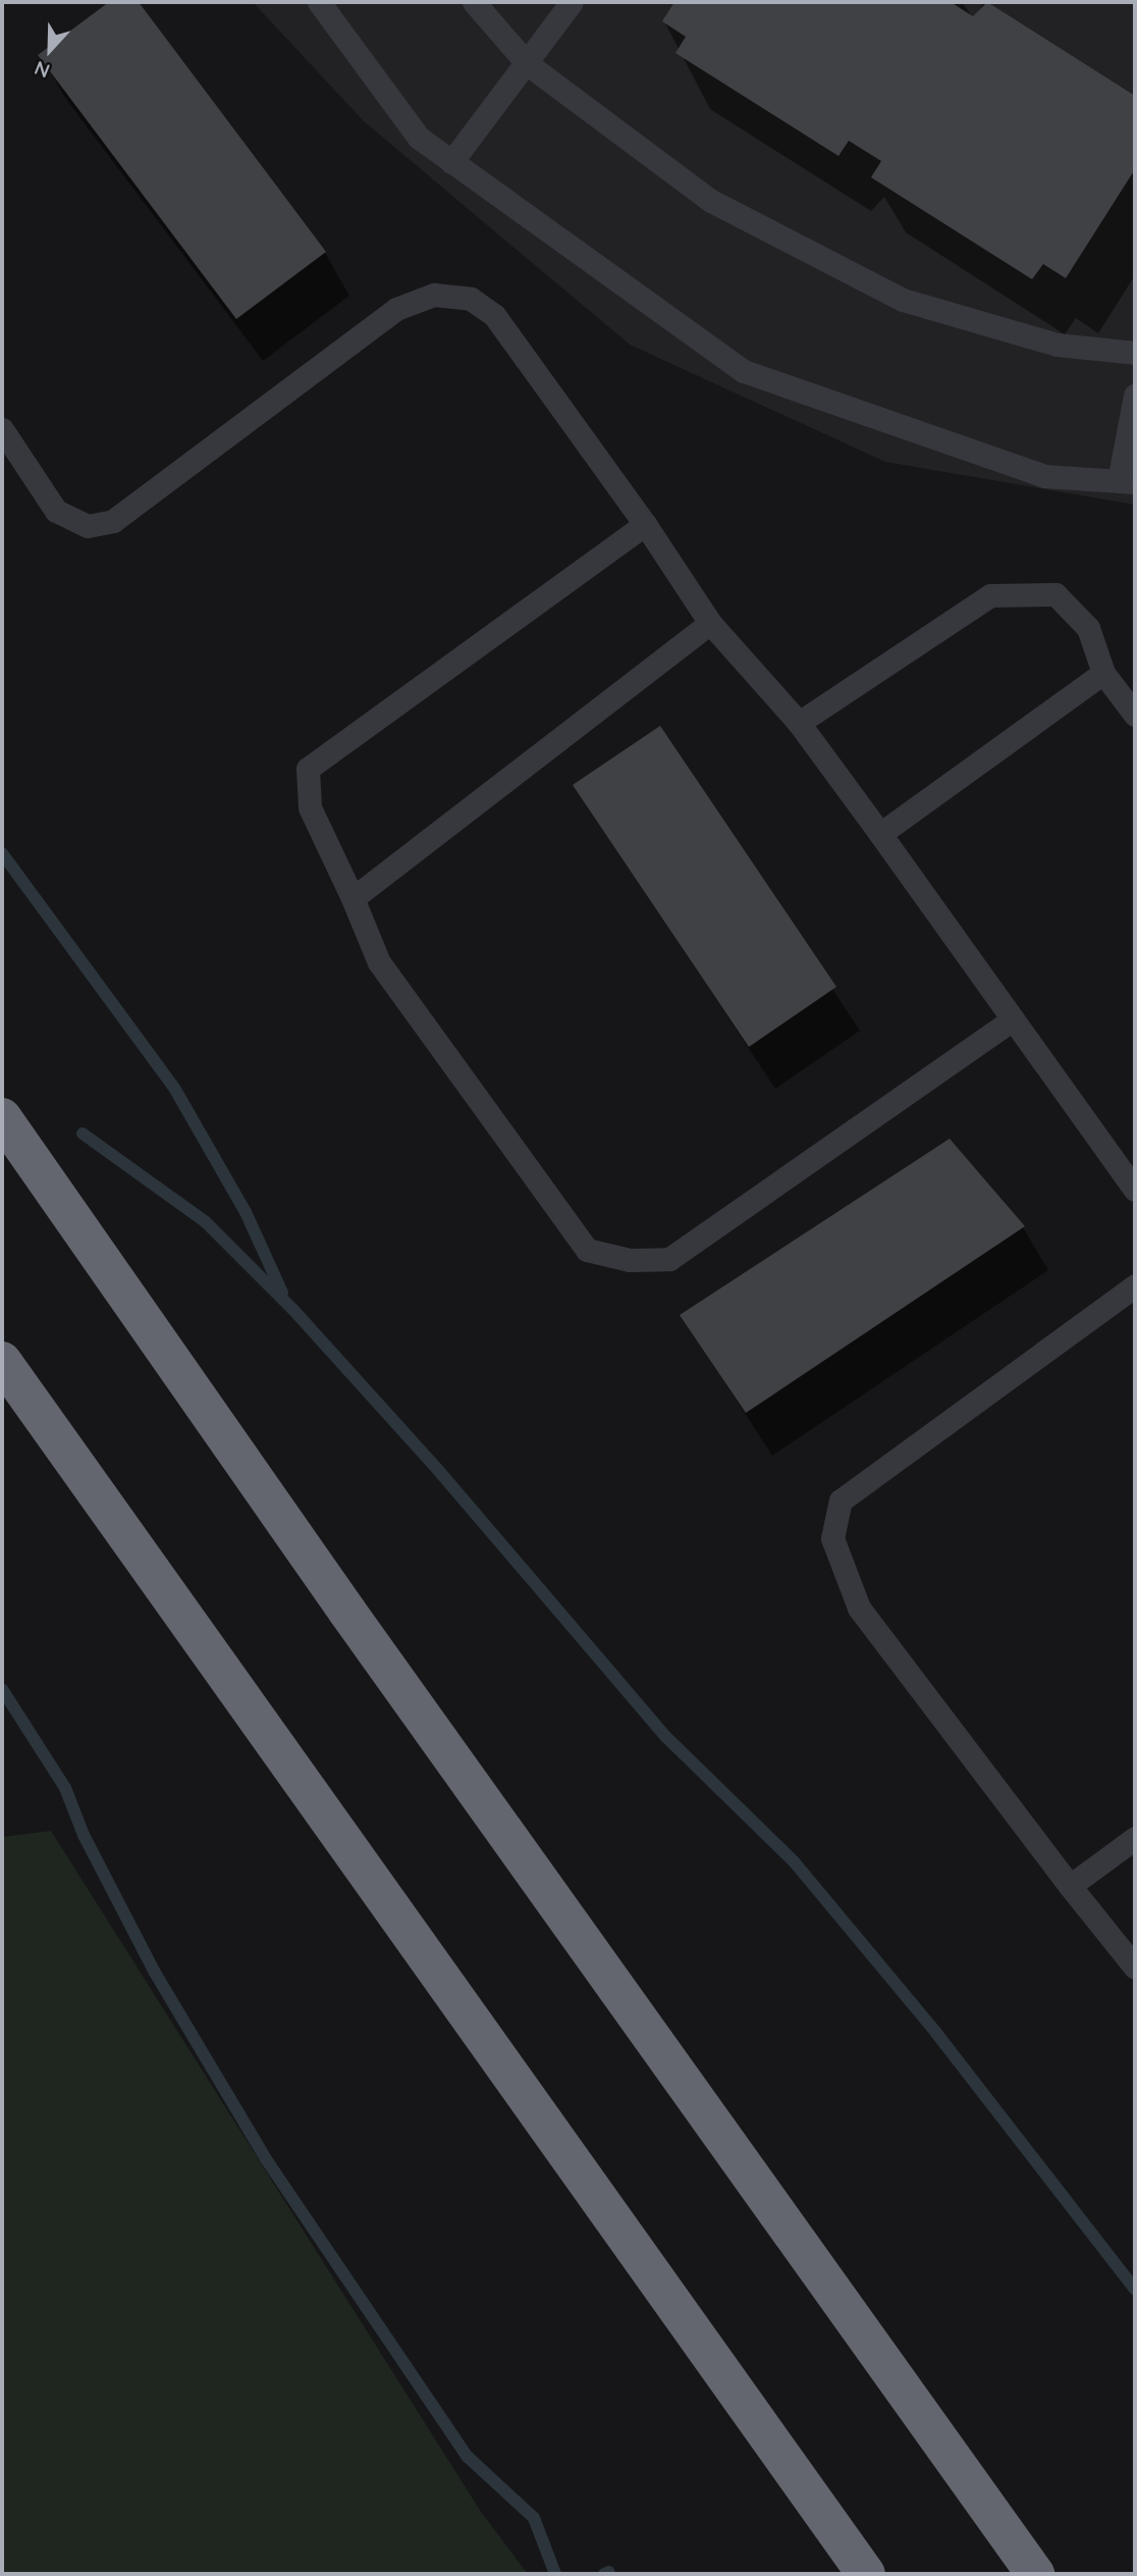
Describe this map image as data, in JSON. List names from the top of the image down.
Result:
{
  "north": "bottom"
}
